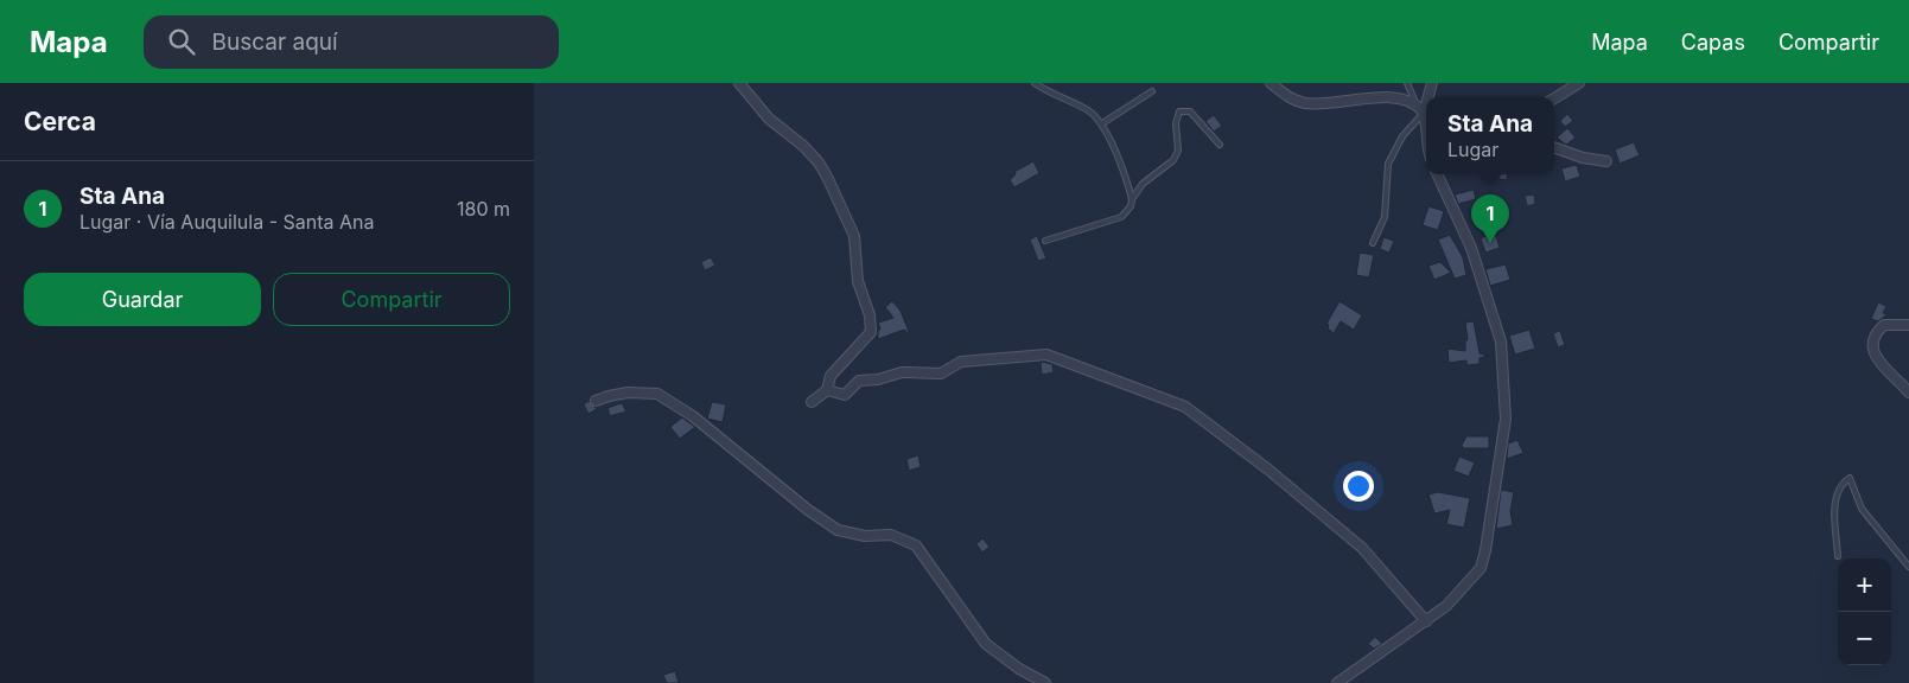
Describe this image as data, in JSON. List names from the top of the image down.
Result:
{
  "page": {
    "header": "Mapa",
    "search": "Buscar aquí",
    "nav": ["Mapa", "Capas", "Compartir"],
    "heading": "Cerca",
    "popup": ["Sta Ana", "Lugar"],
    "list": [
      {
        "mark": "1",
        "name": "Sta Ana",
        "note": "Lugar · Vía Auquilula - Santa Ana",
        "value": "180 m"
      }
    ],
    "pins": "1",
    "buttons": ["Guardar", "Compartir"],
    "map_buttons": ["+", "−"]
  }
}
